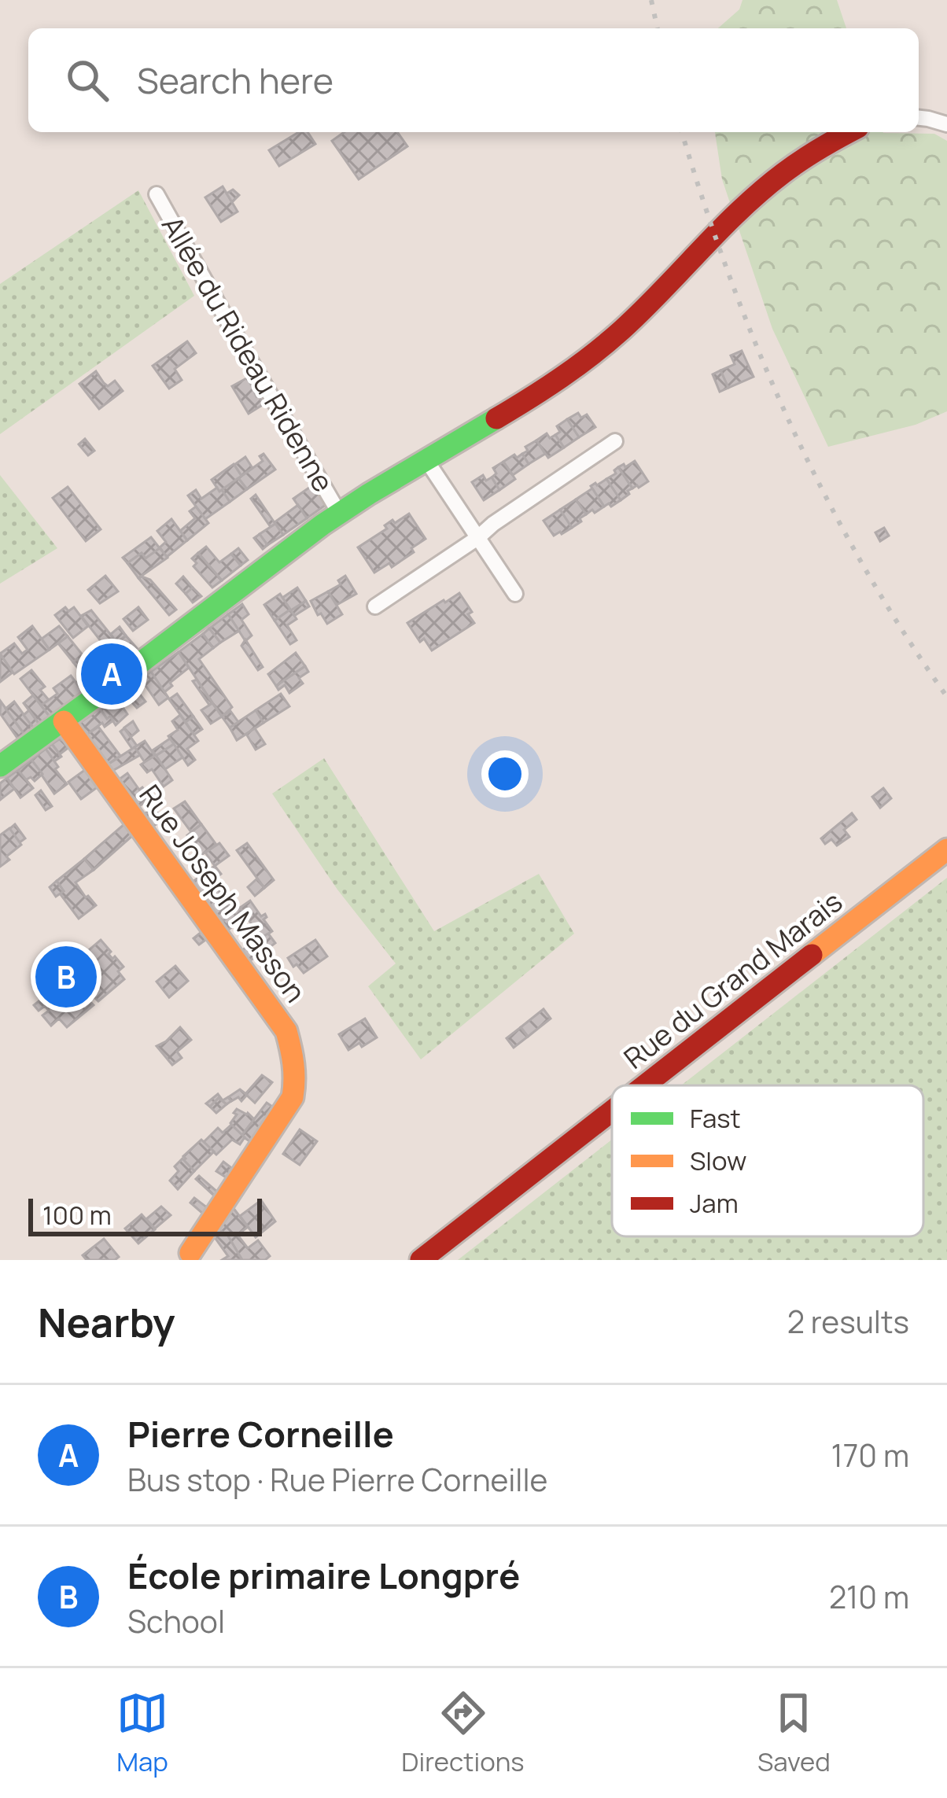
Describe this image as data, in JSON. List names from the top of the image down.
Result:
{
  "streets": {
    "street": ["Allée du Rideau Ridenne", "Rue Joseph Masson", "Rue du Grand Marais"]
  },
  "legend": ["Fast", "Slow", "Jam"],
  "scale_bar": "100 m",
  "page": {
    "search": "Search here",
    "pins": ["A", "B"],
    "scale": "100 m",
    "heading": ["Nearby", "2 results"],
    "list": [
      {
        "mark": "A",
        "name": "Pierre Corneille",
        "note": "Bus stop · Rue Pierre Corneille",
        "value": "170 m"
      },
      {
        "mark": "B",
        "name": "École primaire Longpré",
        "note": "School",
        "value": "210 m"
      }
    ],
    "nav": ["Map", "Directions", "Saved"]
  }
}
